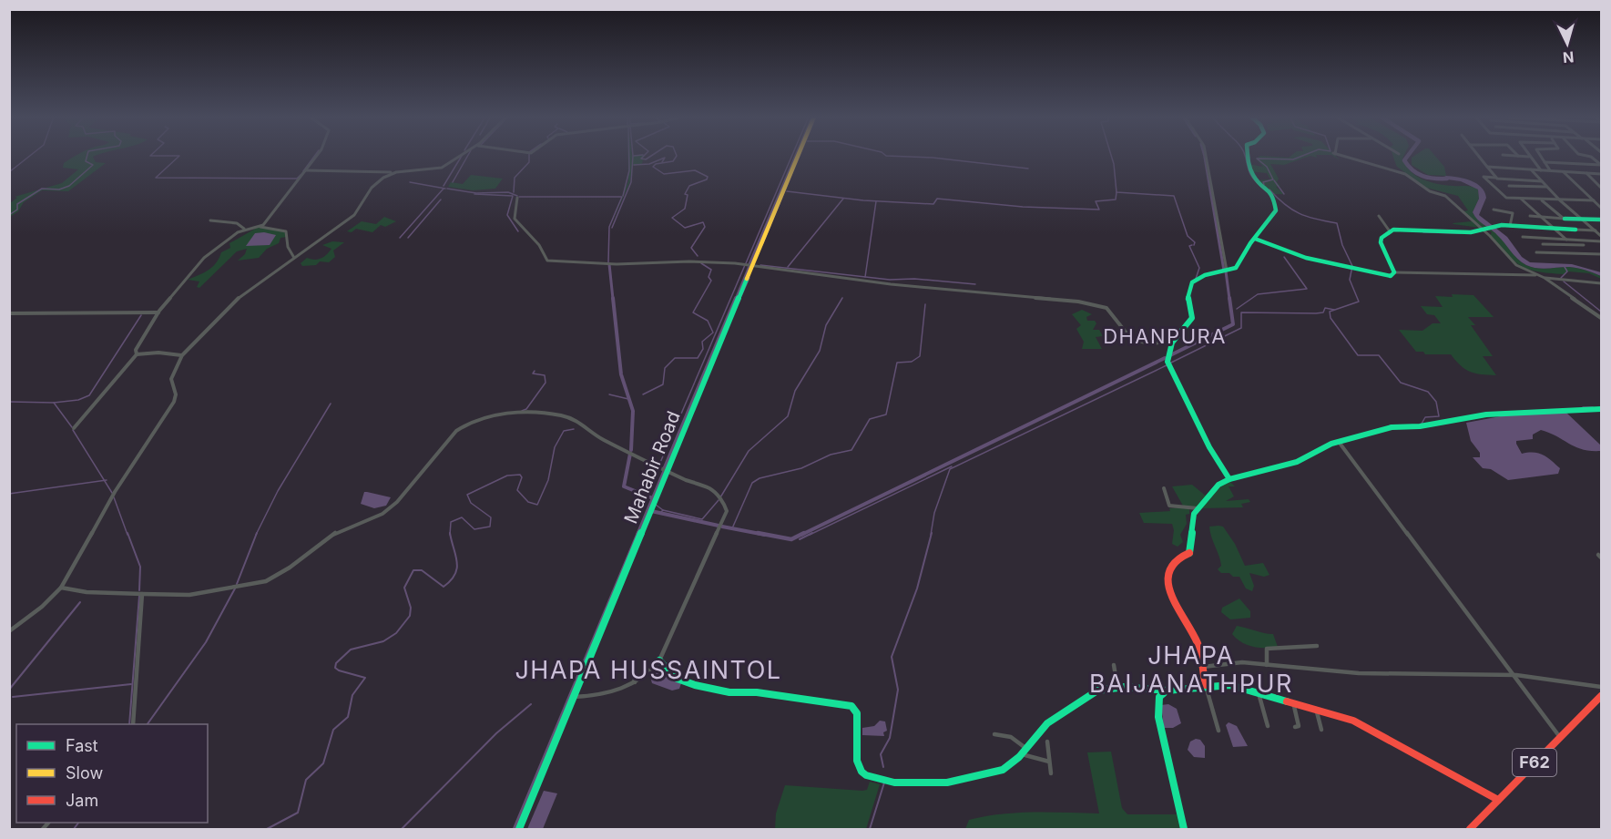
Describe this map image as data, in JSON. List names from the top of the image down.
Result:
{
  "streets": {
    "street": ["Mahabir Road", "F62"]
  },
  "districts": ["DHANPURA", "JHAPA BAIJANATHPUR", "JHAPA HUSSAINTOL"],
  "legend": ["Fast", "Slow", "Jam"],
  "north": "bottom"
}
